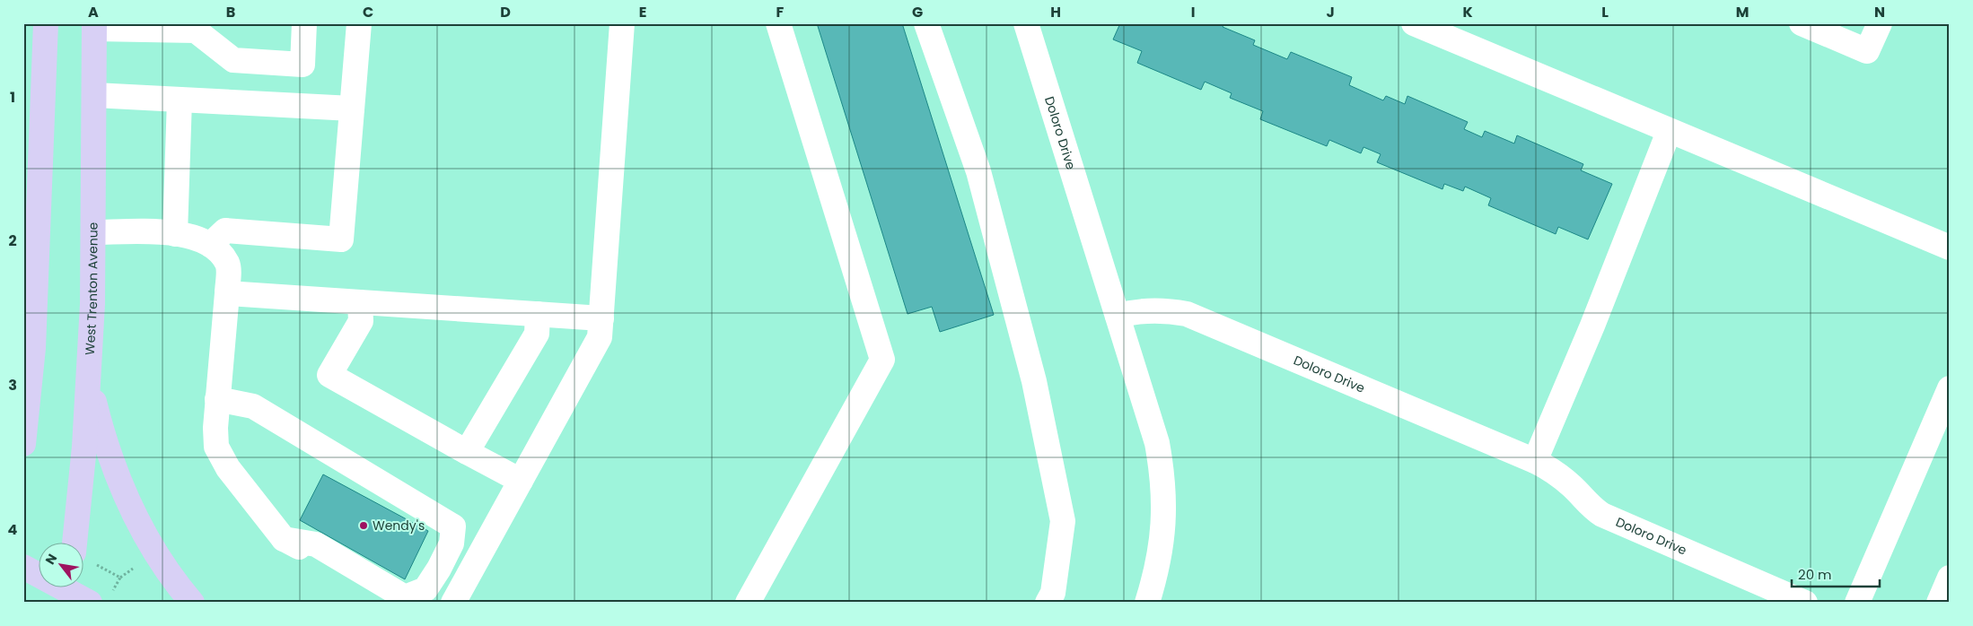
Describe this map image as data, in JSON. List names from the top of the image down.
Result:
{
  "streets": {
    "main road": ["West Trenton Avenue"],
    "street": ["Doloro Drive"]
  },
  "places": ["Wendy's"],
  "scale_bar": "20 m",
  "north": "top left",
  "grid": {
    "columns": [
      "A",
      "B",
      "C",
      "D",
      "E",
      "F",
      "G",
      "H",
      "I",
      "J",
      "K",
      "L",
      "M",
      "N"
    ],
    "rows": [
      "1",
      "2",
      "3",
      "4"
    ]
  }
}
